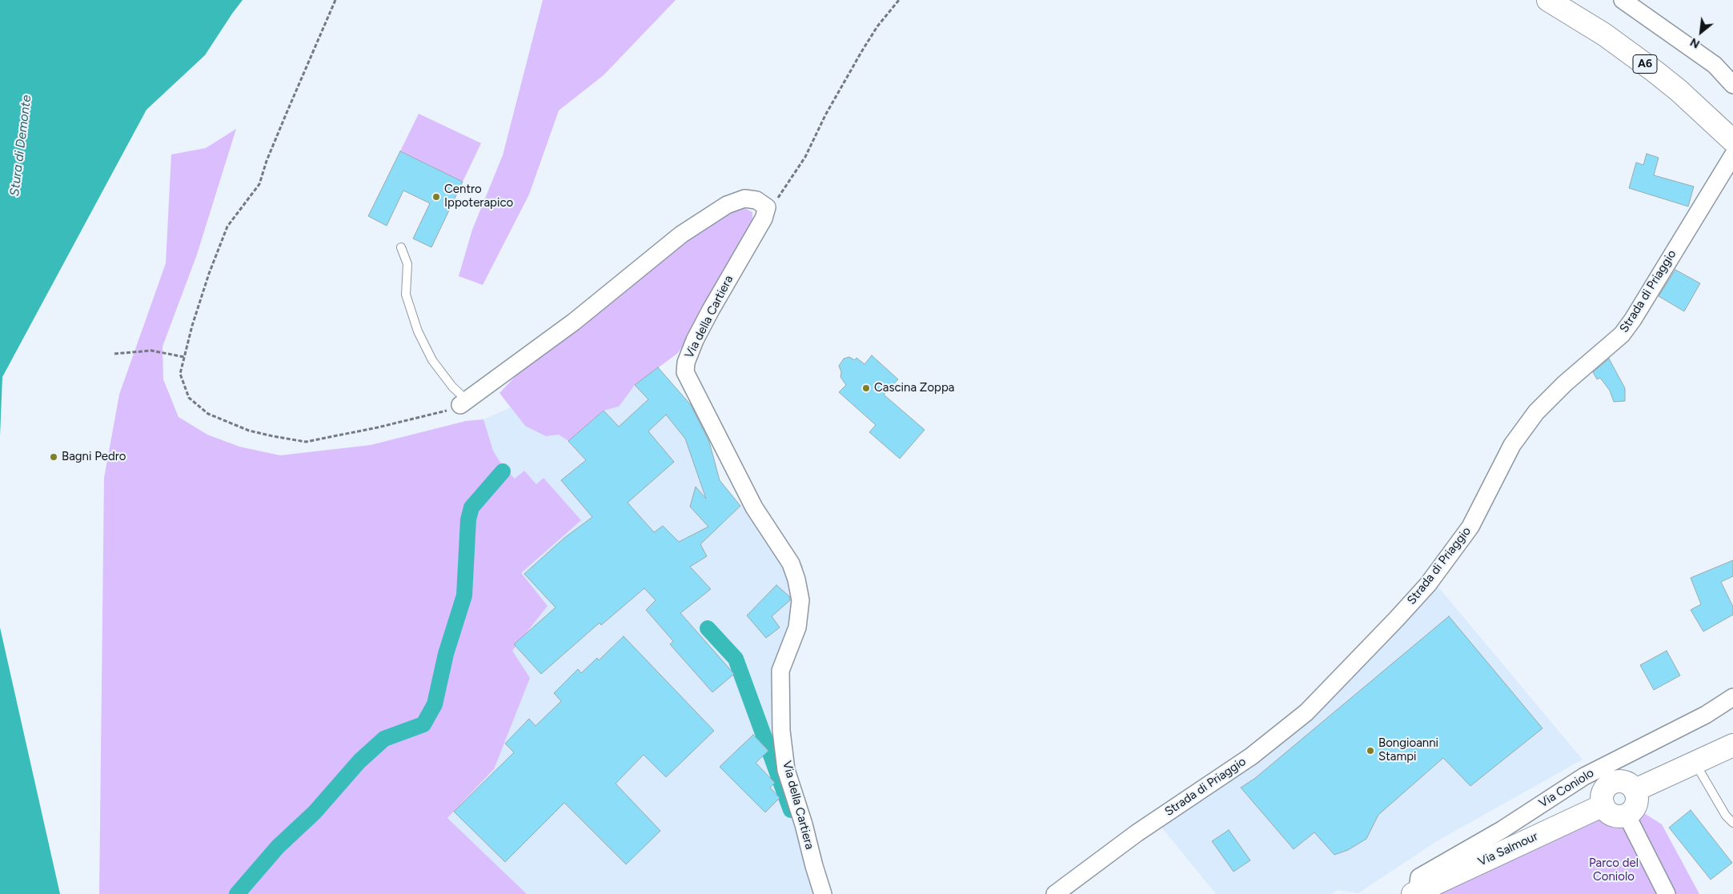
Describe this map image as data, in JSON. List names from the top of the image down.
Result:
{
  "streets": {
    "main road": ["A6", "Via Salmour"],
    "street": ["Strada di Priaggio", "Via della Cartiera", "Via Coniolo"]
  },
  "crossings": [
    ["Via Coniolo", "Via Salmour"]
  ],
  "water": ["Stura di Demonte"],
  "parks": ["Parco del Coniolo"],
  "places": [
    "Centro Ippoterapico",
    "Cascina Zoppa",
    "Bagni Pedro",
    "Bongioanni Stampi"
  ],
  "north": "bottom left"
}
